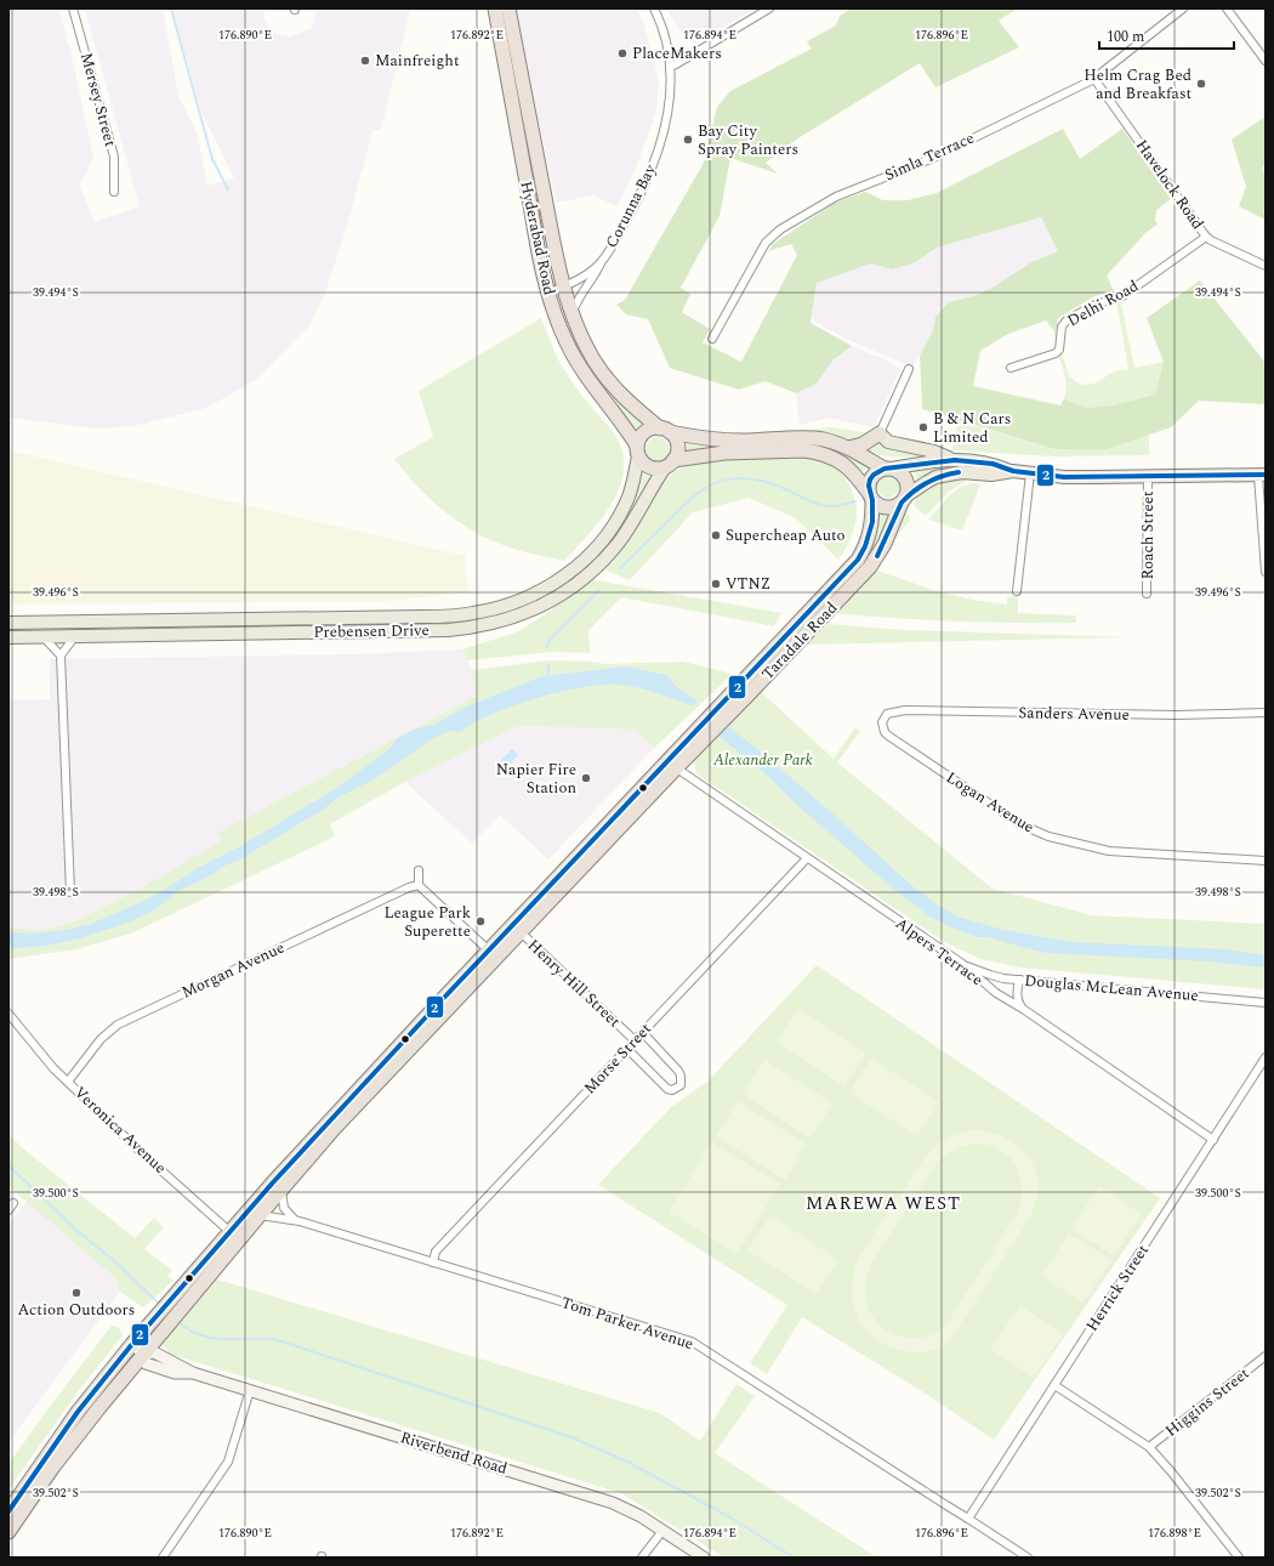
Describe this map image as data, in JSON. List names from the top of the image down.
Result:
{
  "streets": {
    "highway": ["Hyderabad Road", "Taradale Road"],
    "main road": ["Prebensen Drive"],
    "street": [
      "Mersey Street",
      "Simla Terrace",
      "Havelock Road",
      "Corunna Bay",
      "Delhi Road",
      "Roach Street",
      "Sanders Avenue",
      "Logan Avenue",
      "Alpers Terrace",
      "Morgan Avenue",
      "Henry Hill Street",
      "Douglas McLean Avenue",
      "Morse Street",
      "Veronica Avenue",
      "Herrick Street",
      "Tom Parker Avenue",
      "Higgins Street",
      "Riverbend Road"
    ]
  },
  "crossings": [
    ["Simla Terrace", "Havelock Road"],
    ["Havelock Road", "Delhi Road"],
    ["Corunna Bay", "Hyderabad Road"],
    ["Hyderabad Road", "Prebensen Drive"],
    ["Hyderabad Road", "Taradale Road"],
    ["Taradale Road", "Alpers Terrace"],
    ["Taradale Road", "Henry Hill Street"],
    ["Taradale Road", "Veronica Avenue"],
    ["Taradale Road", "Tom Parker Avenue"],
    ["Taradale Road", "Riverbend Road"],
    ["Sanders Avenue", "Logan Avenue"],
    ["Alpers Terrace", "Douglas McLean Avenue"],
    ["Alpers Terrace", "Morse Street"],
    ["Alpers Terrace", "Herrick Street"],
    ["Morgan Avenue", "Veronica Avenue"],
    ["Henry Hill Street", "Morse Street"],
    ["Morse Street", "Tom Parker Avenue"],
    ["Herrick Street", "Tom Parker Avenue"]
  ],
  "districts": ["MAREWA WEST"],
  "parks": ["Alexander Park"],
  "places": [
    "PlaceMakers",
    "Mainfreight",
    "Helm Crag Bed and Breakfast",
    "Bay City Spray Painters",
    "B & N Cars Limited",
    "Supercheap Auto",
    "VTNZ",
    "Napier Fire Station",
    "League Park Superette",
    "Action Outdoors"
  ],
  "lines": ["transit line 2"],
  "scale_bar": "100 m",
  "coordinates": [
    "176.890°E",
    "176.892°E",
    "176.894°E",
    "176.896°E",
    "39.494°S",
    "39.496°S",
    "39.498°S",
    "39.500°S",
    "39.502°S",
    "176.898°E"
  ]
}
